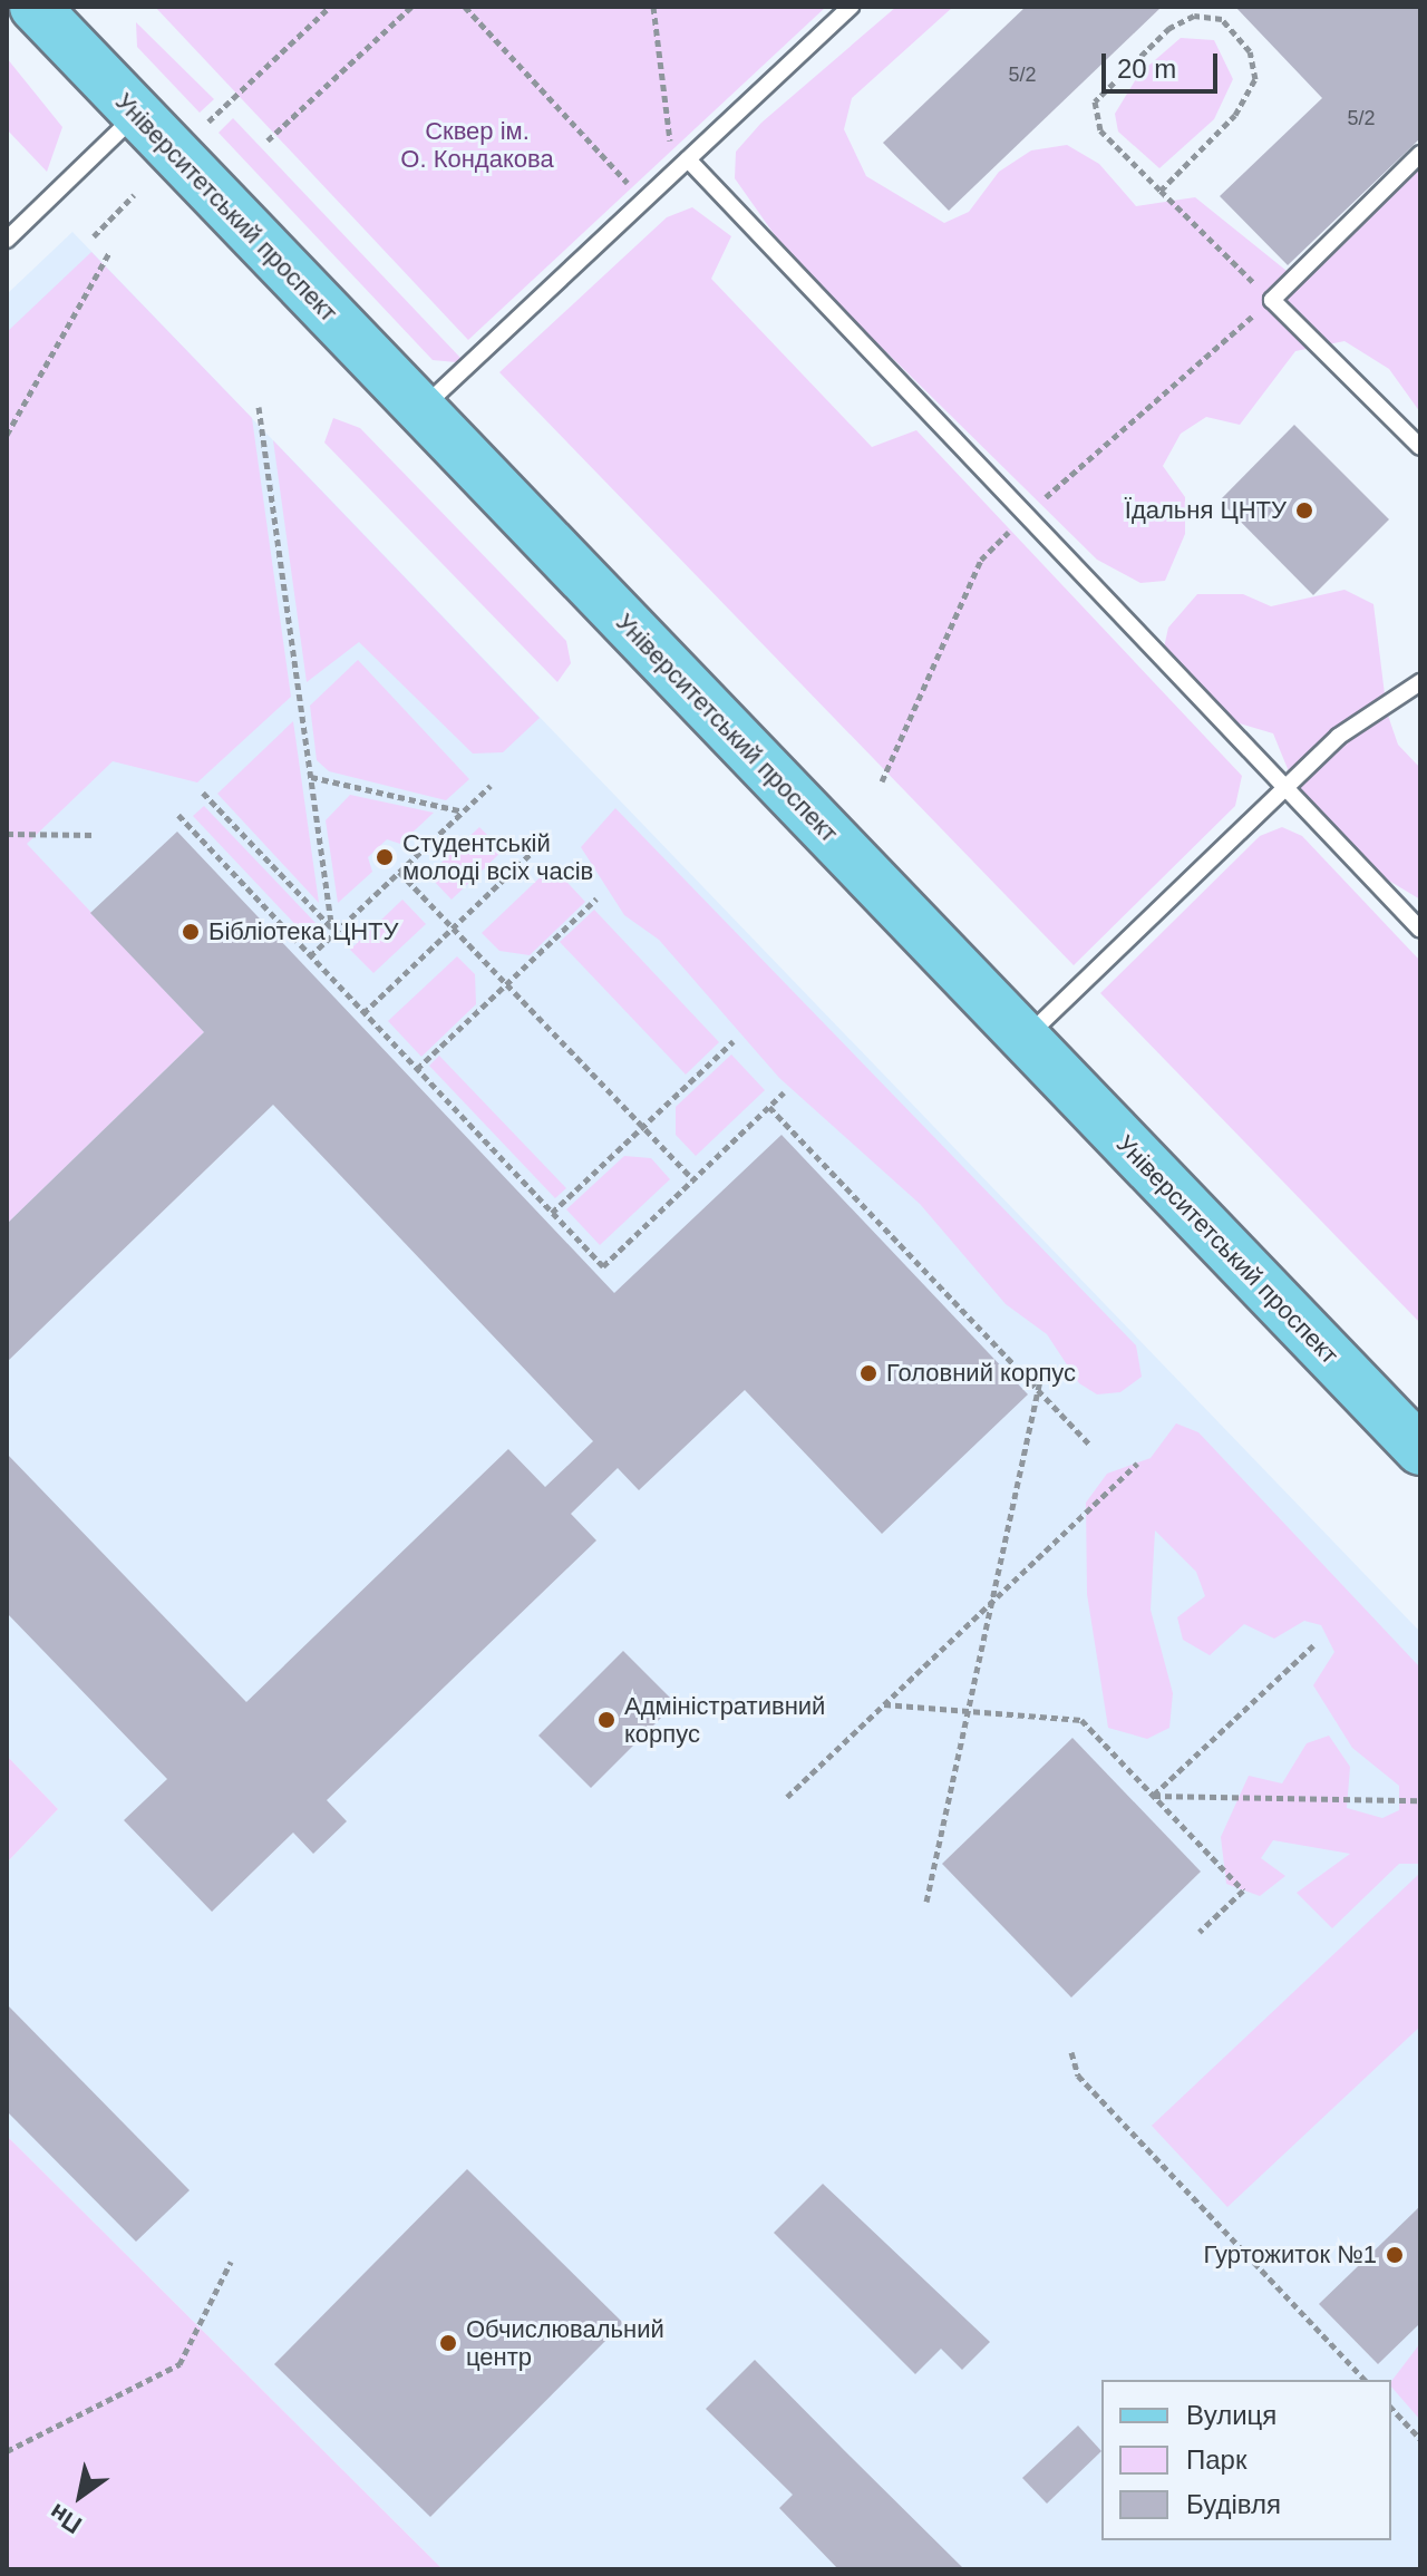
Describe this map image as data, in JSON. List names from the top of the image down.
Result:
{
  "streets": {
    "main road": ["Університетський проспект"]
  },
  "parks": ["Сквер ім. О. Кондакова"],
  "places": [
    "Їдальня ЦНТУ",
    "Студентській молоді всіх часів",
    "Бібліотека ЦНТУ",
    "Головний корпус",
    "Адміністративний корпус",
    "Гуртожиток №1",
    "Обчислювальний центр"
  ],
  "house_numbers": ["5/2", "5/2"],
  "legend": ["Вулиця", "Парк", "Будівля"],
  "scale_bar": "20 m",
  "north": "bottom left"
}
